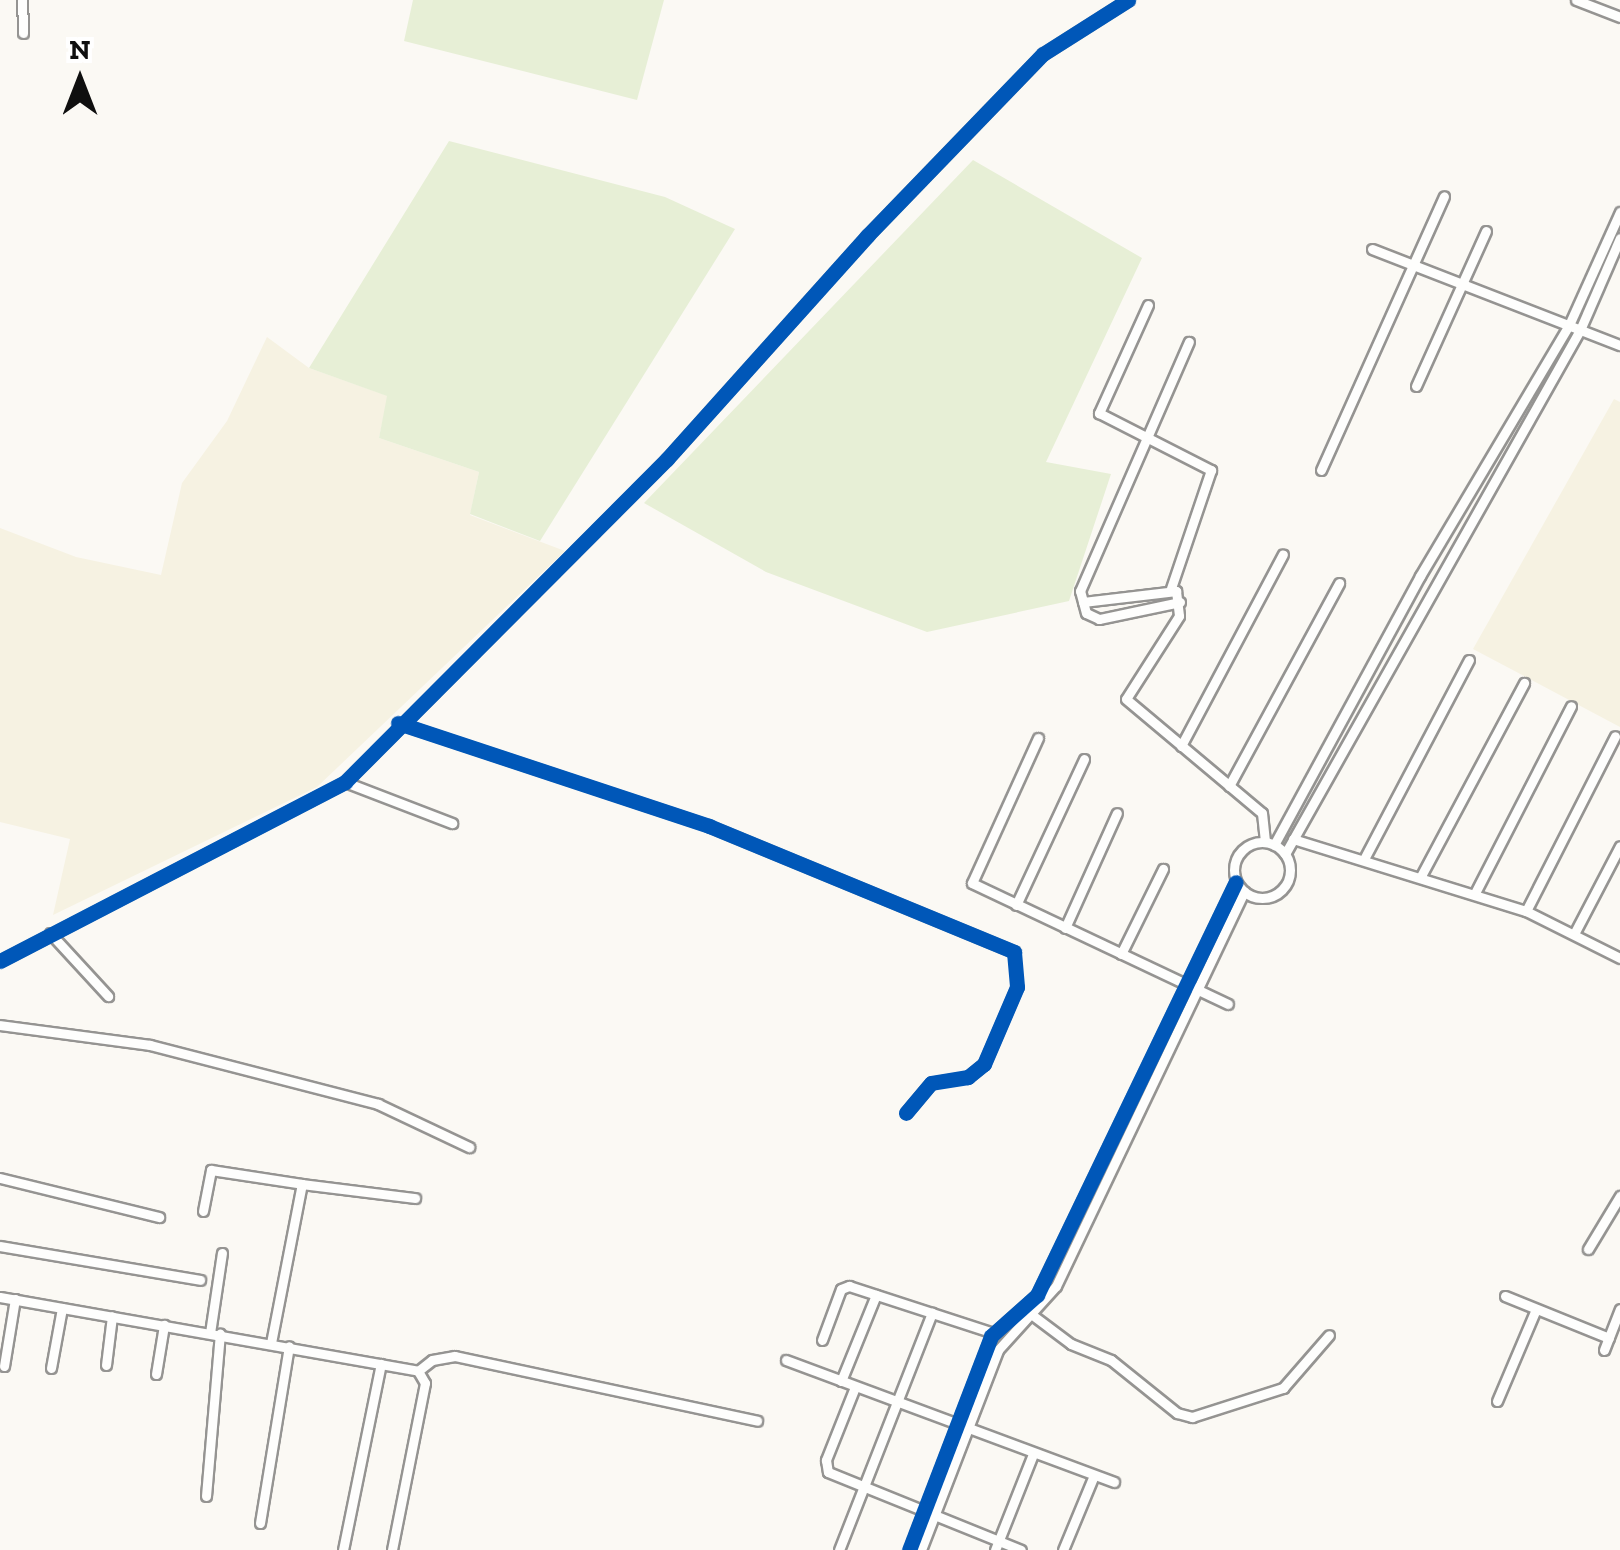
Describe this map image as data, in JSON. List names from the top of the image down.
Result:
{
  "north": "top"
}
